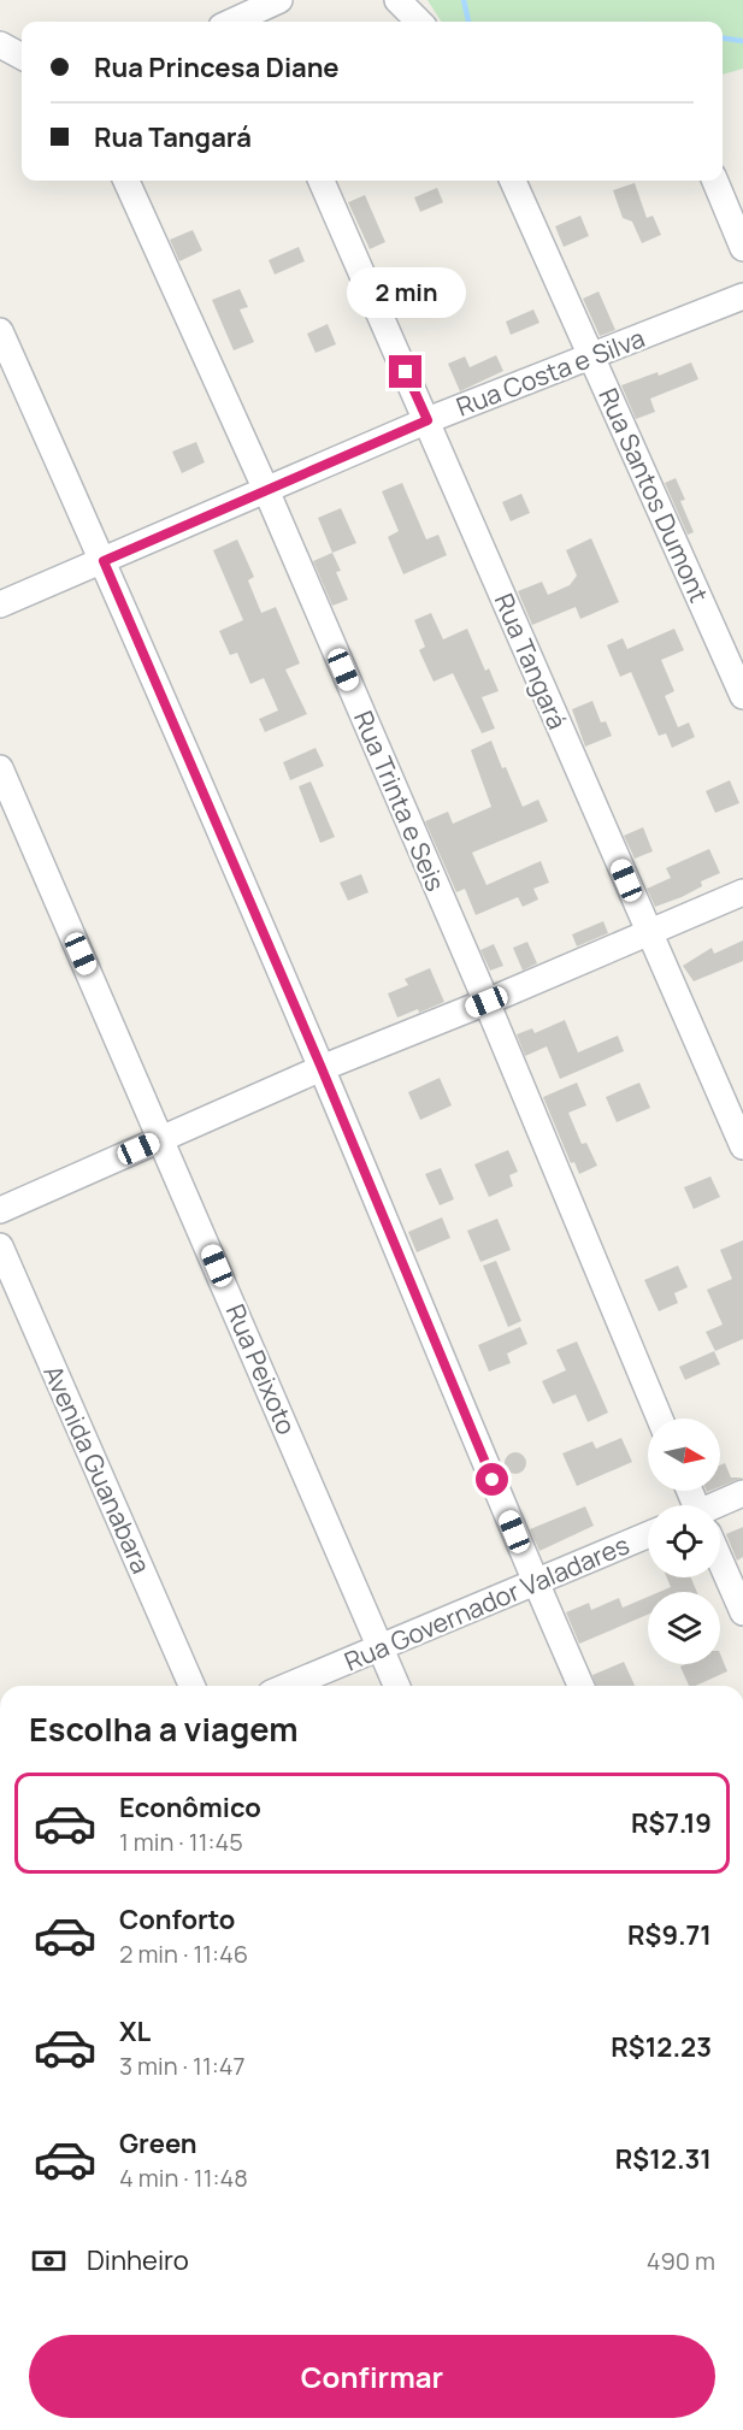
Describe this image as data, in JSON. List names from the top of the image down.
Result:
{
  "streets": {
    "street": [
      "Rua Costa e Silva",
      "Rua Santos Dumont",
      "Rua Tangará",
      "Rua Trinta e Seis",
      "Rua Peixoto",
      "Avenida Guanabara",
      "Rua Governador Valadares"
    ]
  },
  "crossings": [
    ["Rua Costa e Silva", "Rua Santos Dumont"],
    ["Rua Costa e Silva", "Rua Tangará"],
    ["Rua Costa e Silva", "Rua Trinta e Seis"],
    ["Rua Peixoto", "Rua Governador Valadares"]
  ],
  "north": "right",
  "page": {
    "banner": ["Rua Princesa Diane", "Rua Tangará"],
    "bubble": "2 min",
    "heading": "Escolha a viagem",
    "list": [
      {
        "name": "Econômico",
        "note": "1 min · 11:45",
        "value": "R$7.19"
      },
      {
        "name": "Conforto",
        "note": "2 min · 11:46",
        "value": "R$9.71"
      },
      {
        "name": "XL",
        "note": "3 min · 11:47",
        "value": "R$12.23"
      },
      {
        "name": "Green",
        "note": "4 min · 11:48",
        "value": "R$12.31"
      }
    ],
    "pay": ["Dinheiro", "490 m"],
    "buttons": "Confirmar"
  }
}
